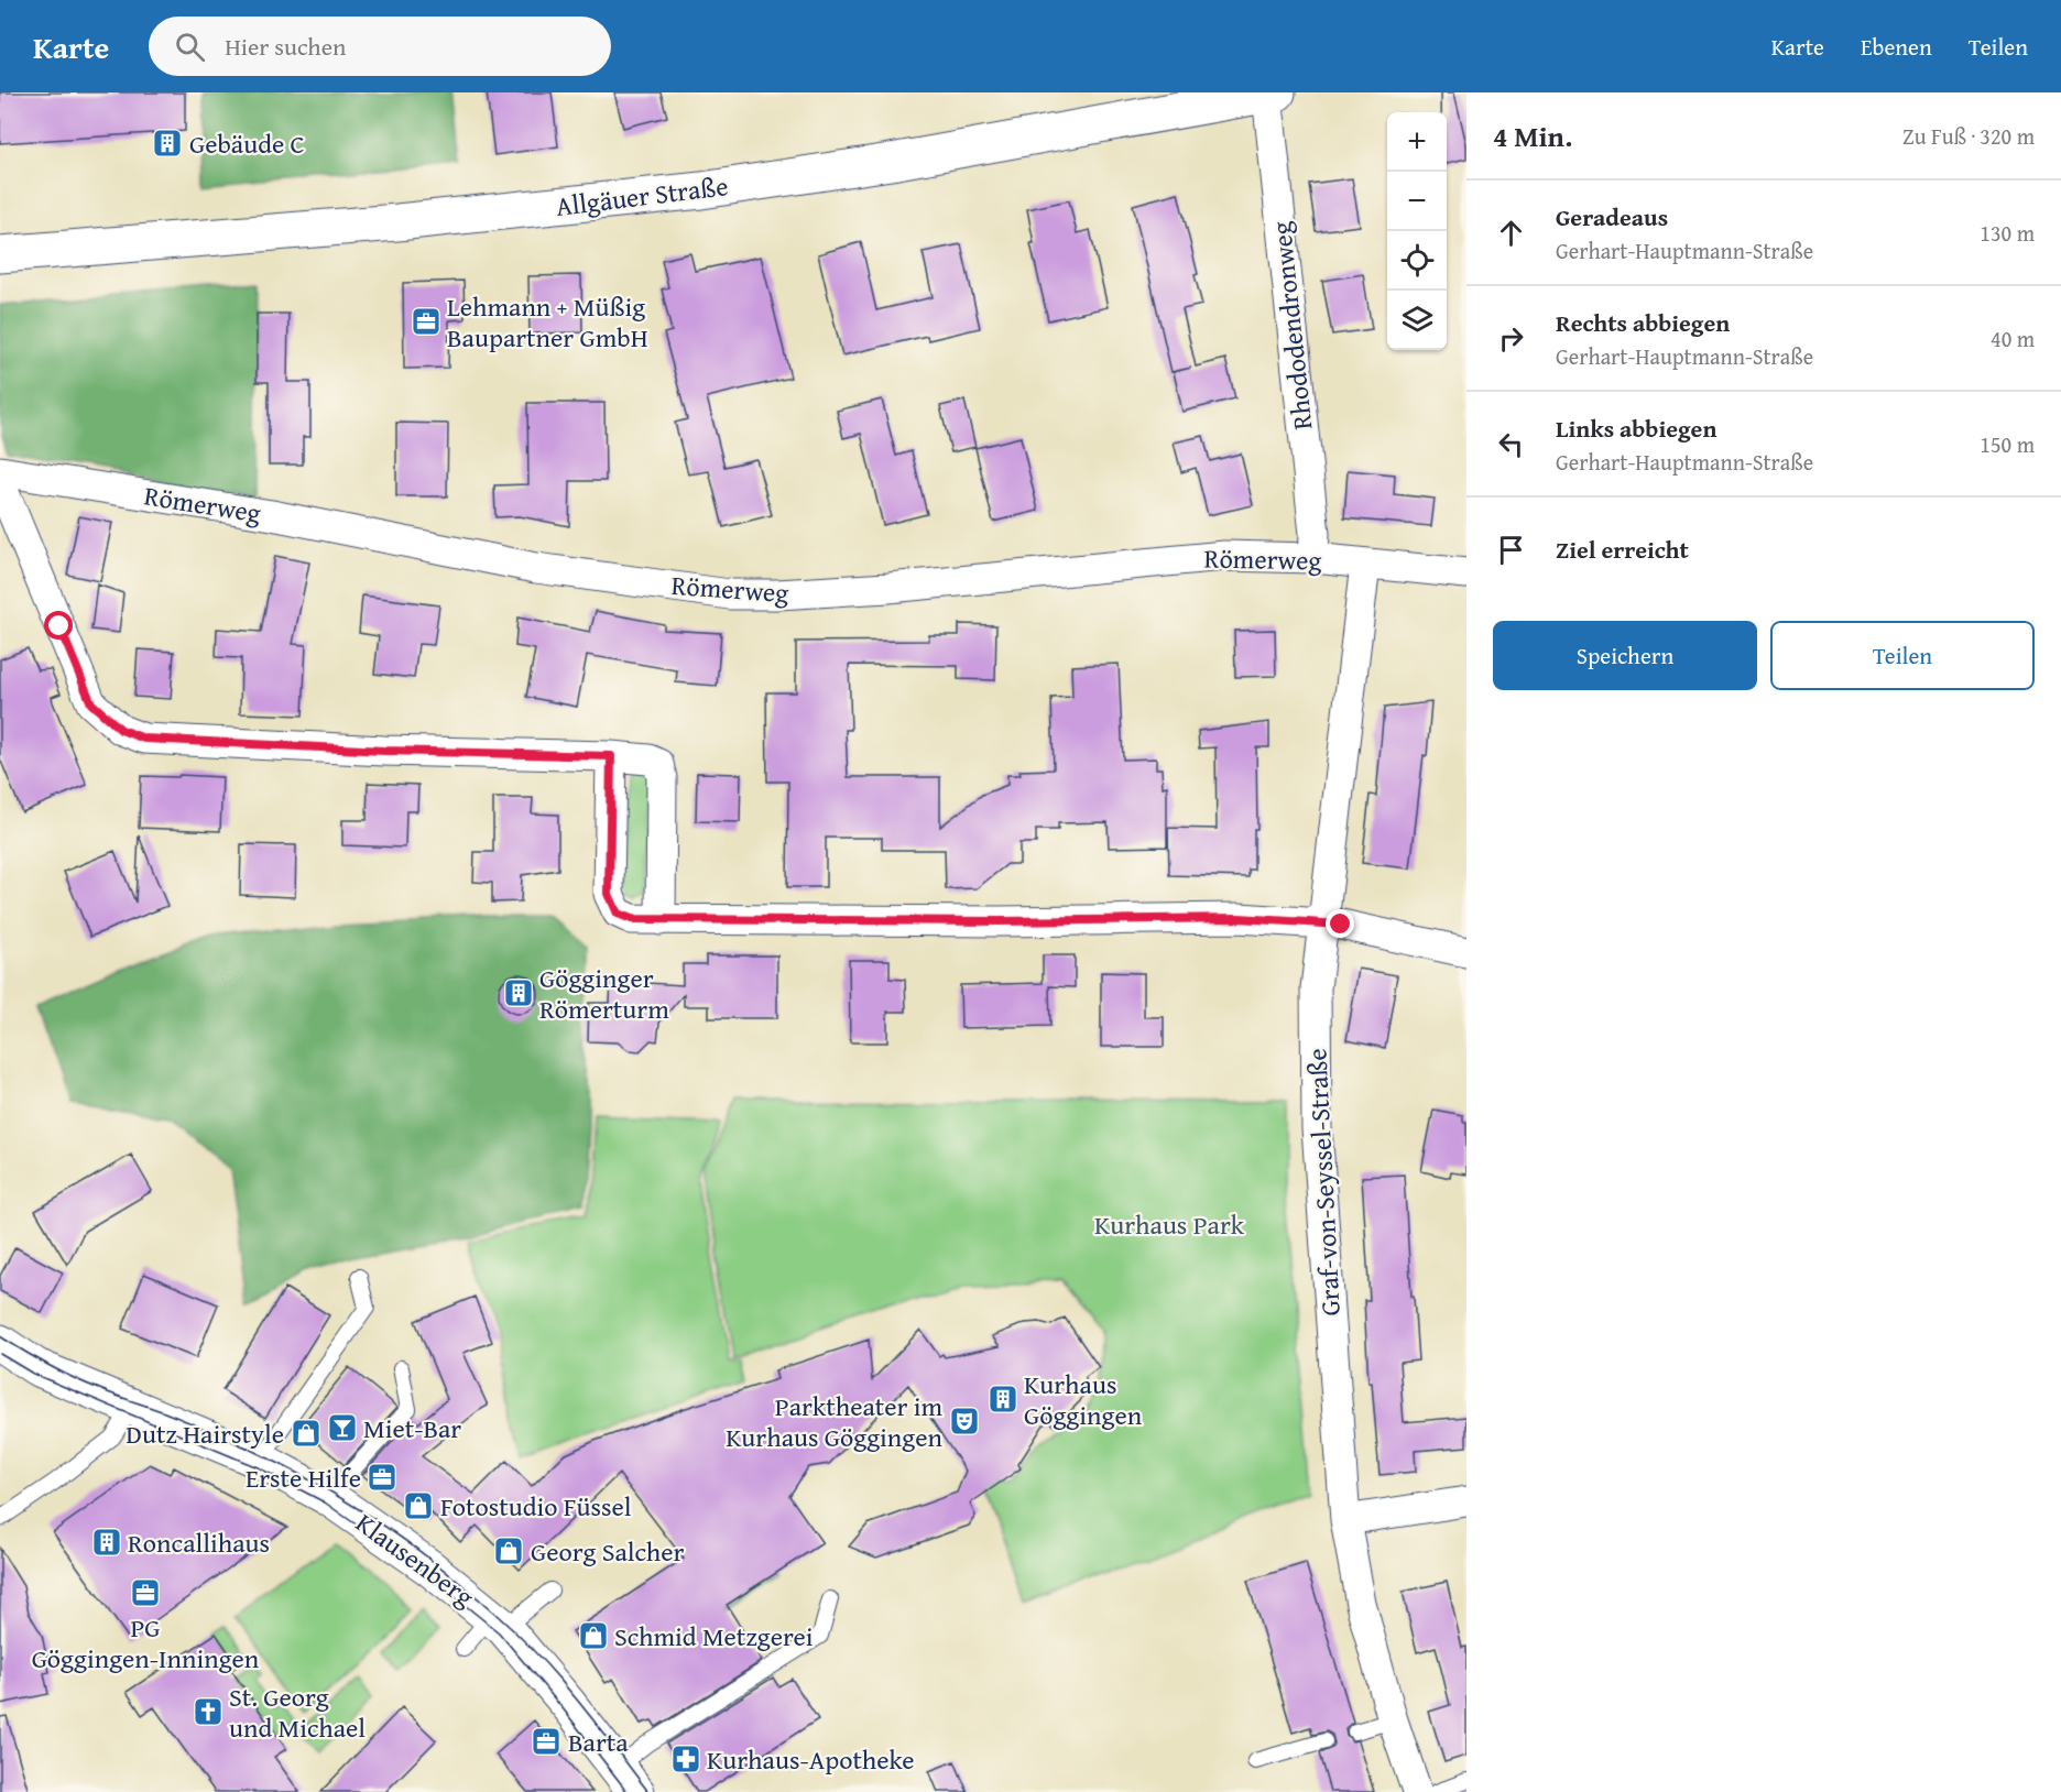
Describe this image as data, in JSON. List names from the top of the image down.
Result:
{
  "streets": {
    "main road": ["Allgäuer Straße", "Klausenberg"],
    "street": ["Rhododendronweg", "Römerweg", "Graf-von-Seyssel-Straße"]
  },
  "crossings": [
    ["Allgäuer Straße", "Rhododendronweg"],
    ["Rhododendronweg", "Römerweg"],
    ["Römerweg", "Graf-von-Seyssel-Straße"]
  ],
  "parks": ["Kurhaus Park"],
  "places": {
    "building": [
      "Gebäude C",
      "Gögginger Römerturm",
      "Kurhaus Göggingen",
      "Roncallihaus"
    ],
    "office": [
      "Lehmann + Müßig Baupartner GmbH",
      "Erste Hilfe",
      "PG Göggingen-Inningen",
      "Barta"
    ],
    "theatre": ["Parktheater im Kurhaus Göggingen"],
    "bar": ["Miet-Bar"],
    "shop": [
      "Dutz Hairstyle",
      "Fotostudio Füssel",
      "Georg Salcher",
      "Schmid Metzgerei"
    ],
    "church": ["St. Georg und Michael"],
    "pharmacy": ["Kurhaus-Apotheke"]
  },
  "page": {
    "header": "Karte",
    "search": "Hier suchen",
    "nav": ["Karte", "Ebenen", "Teilen"],
    "heading": ["4 Min.", "Zu Fuß · 320 m"],
    "map_buttons": ["+", "−"],
    "list": [
      ["Geradeaus", "Gerhart-Hauptmann-Straße", "130 m"],
      ["Rechts abbiegen", "Gerhart-Hauptmann-Straße", "40 m"],
      ["Links abbiegen", "Gerhart-Hauptmann-Straße", "150 m"],
      "Ziel erreicht"
    ],
    "buttons": ["Speichern", "Teilen"]
  }
}
